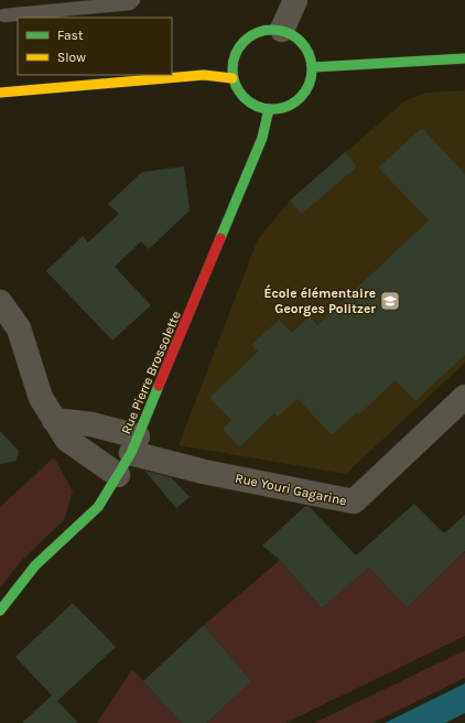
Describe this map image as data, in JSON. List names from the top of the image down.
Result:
{
  "streets": {
    "street": ["Rue Pierre Brossolette", "Rue Youri Gagarine"]
  },
  "crossings": [
    ["Rue Pierre Brossolette", "Rue Youri Gagarine"]
  ],
  "places": {
    "school or university": ["École élémentaire Georges Politzer"]
  },
  "legend": ["Fast", "Slow"]
}
